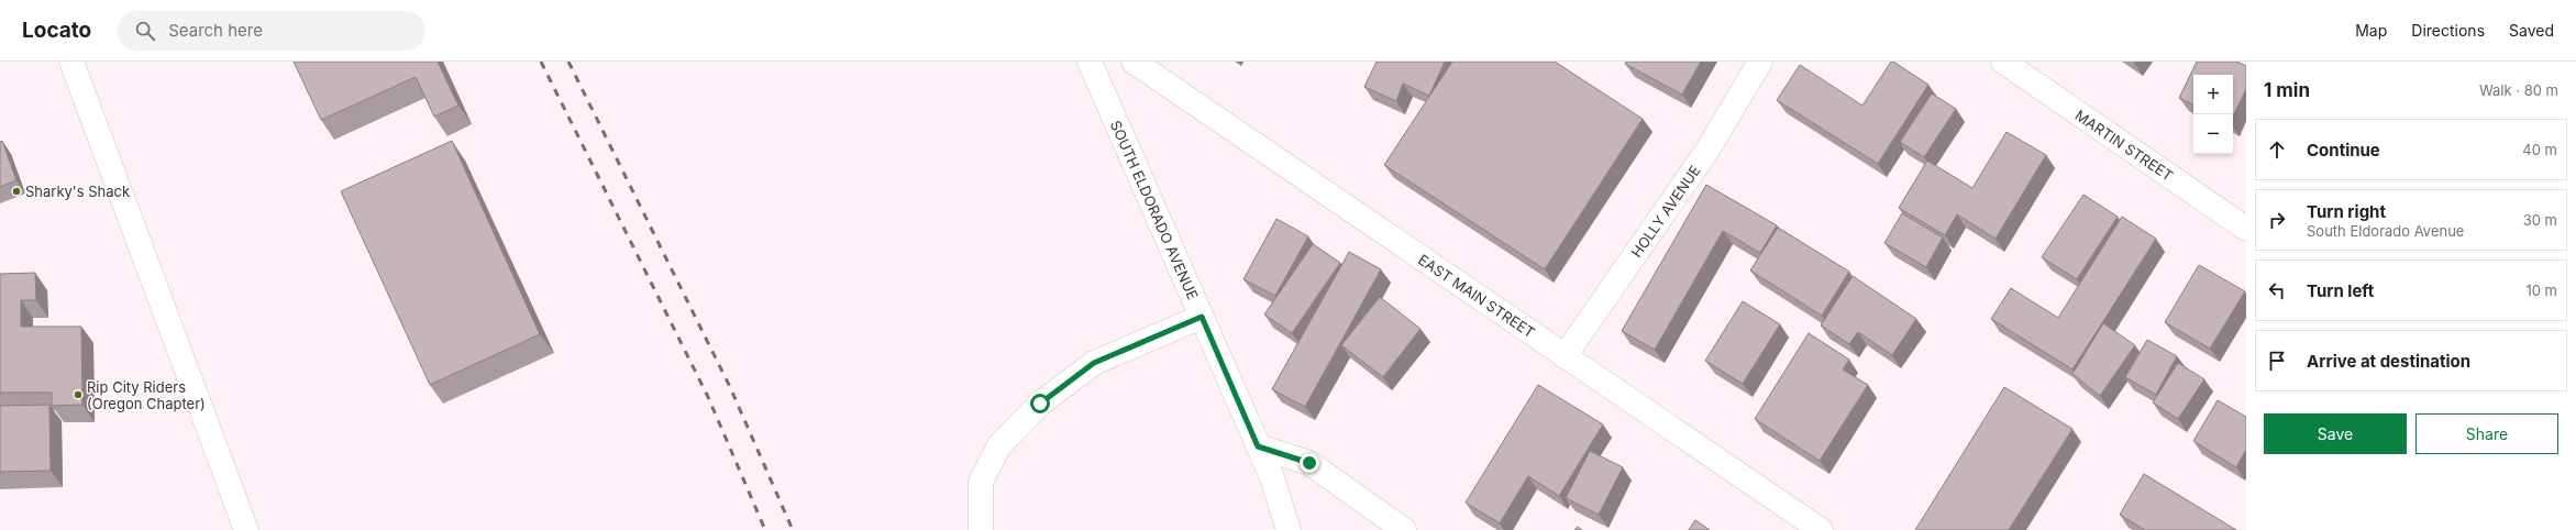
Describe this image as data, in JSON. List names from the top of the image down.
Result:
{
  "streets": {
    "street": [
      "MARTIN STREET",
      "SOUTH ELDORADO AVENUE",
      "HOLLY AVENUE",
      "EAST MAIN STREET"
    ]
  },
  "crossings": [
    ["HOLLY AVENUE", "EAST MAIN STREET"]
  ],
  "places": ["Sharky's Shack", "Rip City Riders (Oregon Chapter)"],
  "page": {
    "header": "Locato",
    "search": "Search here",
    "nav": ["Map", "Directions", "Saved"],
    "heading": ["1 min", "Walk · 80 m"],
    "map_buttons": ["+", "−"],
    "list": [
      ["Continue", "40 m"],
      ["Turn right", "South Eldorado Avenue", "30 m"],
      ["Turn left", "10 m"],
      "Arrive at destination"
    ],
    "buttons": ["Save", "Share"]
  }
}
